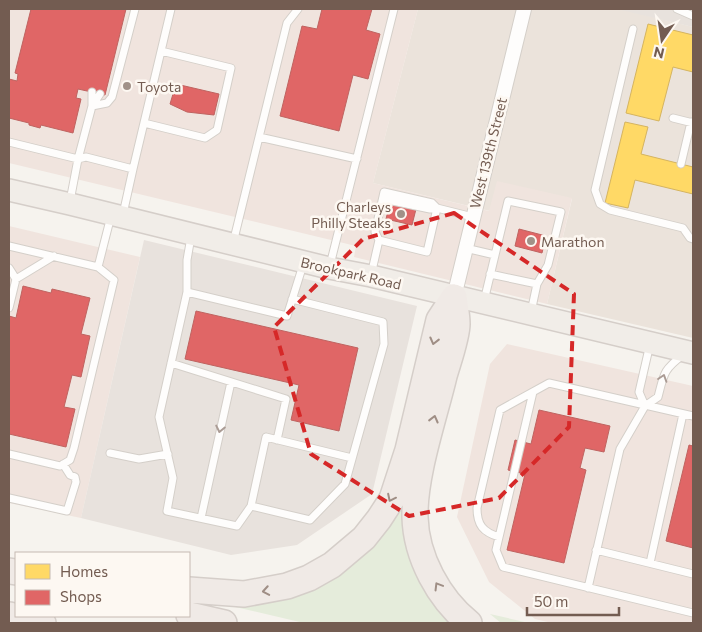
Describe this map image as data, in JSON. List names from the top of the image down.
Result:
{
  "streets": {
    "main road": ["Brookpark Road"],
    "street": ["West 139th Street"]
  },
  "crossings": [
    ["West 139th Street", "Brookpark Road"]
  ],
  "places": ["Toyota", "Charleys Philly Steaks", "Marathon"],
  "legend": ["Homes", "Shops"],
  "scale_bar": "50 m",
  "north": "bottom"
}
